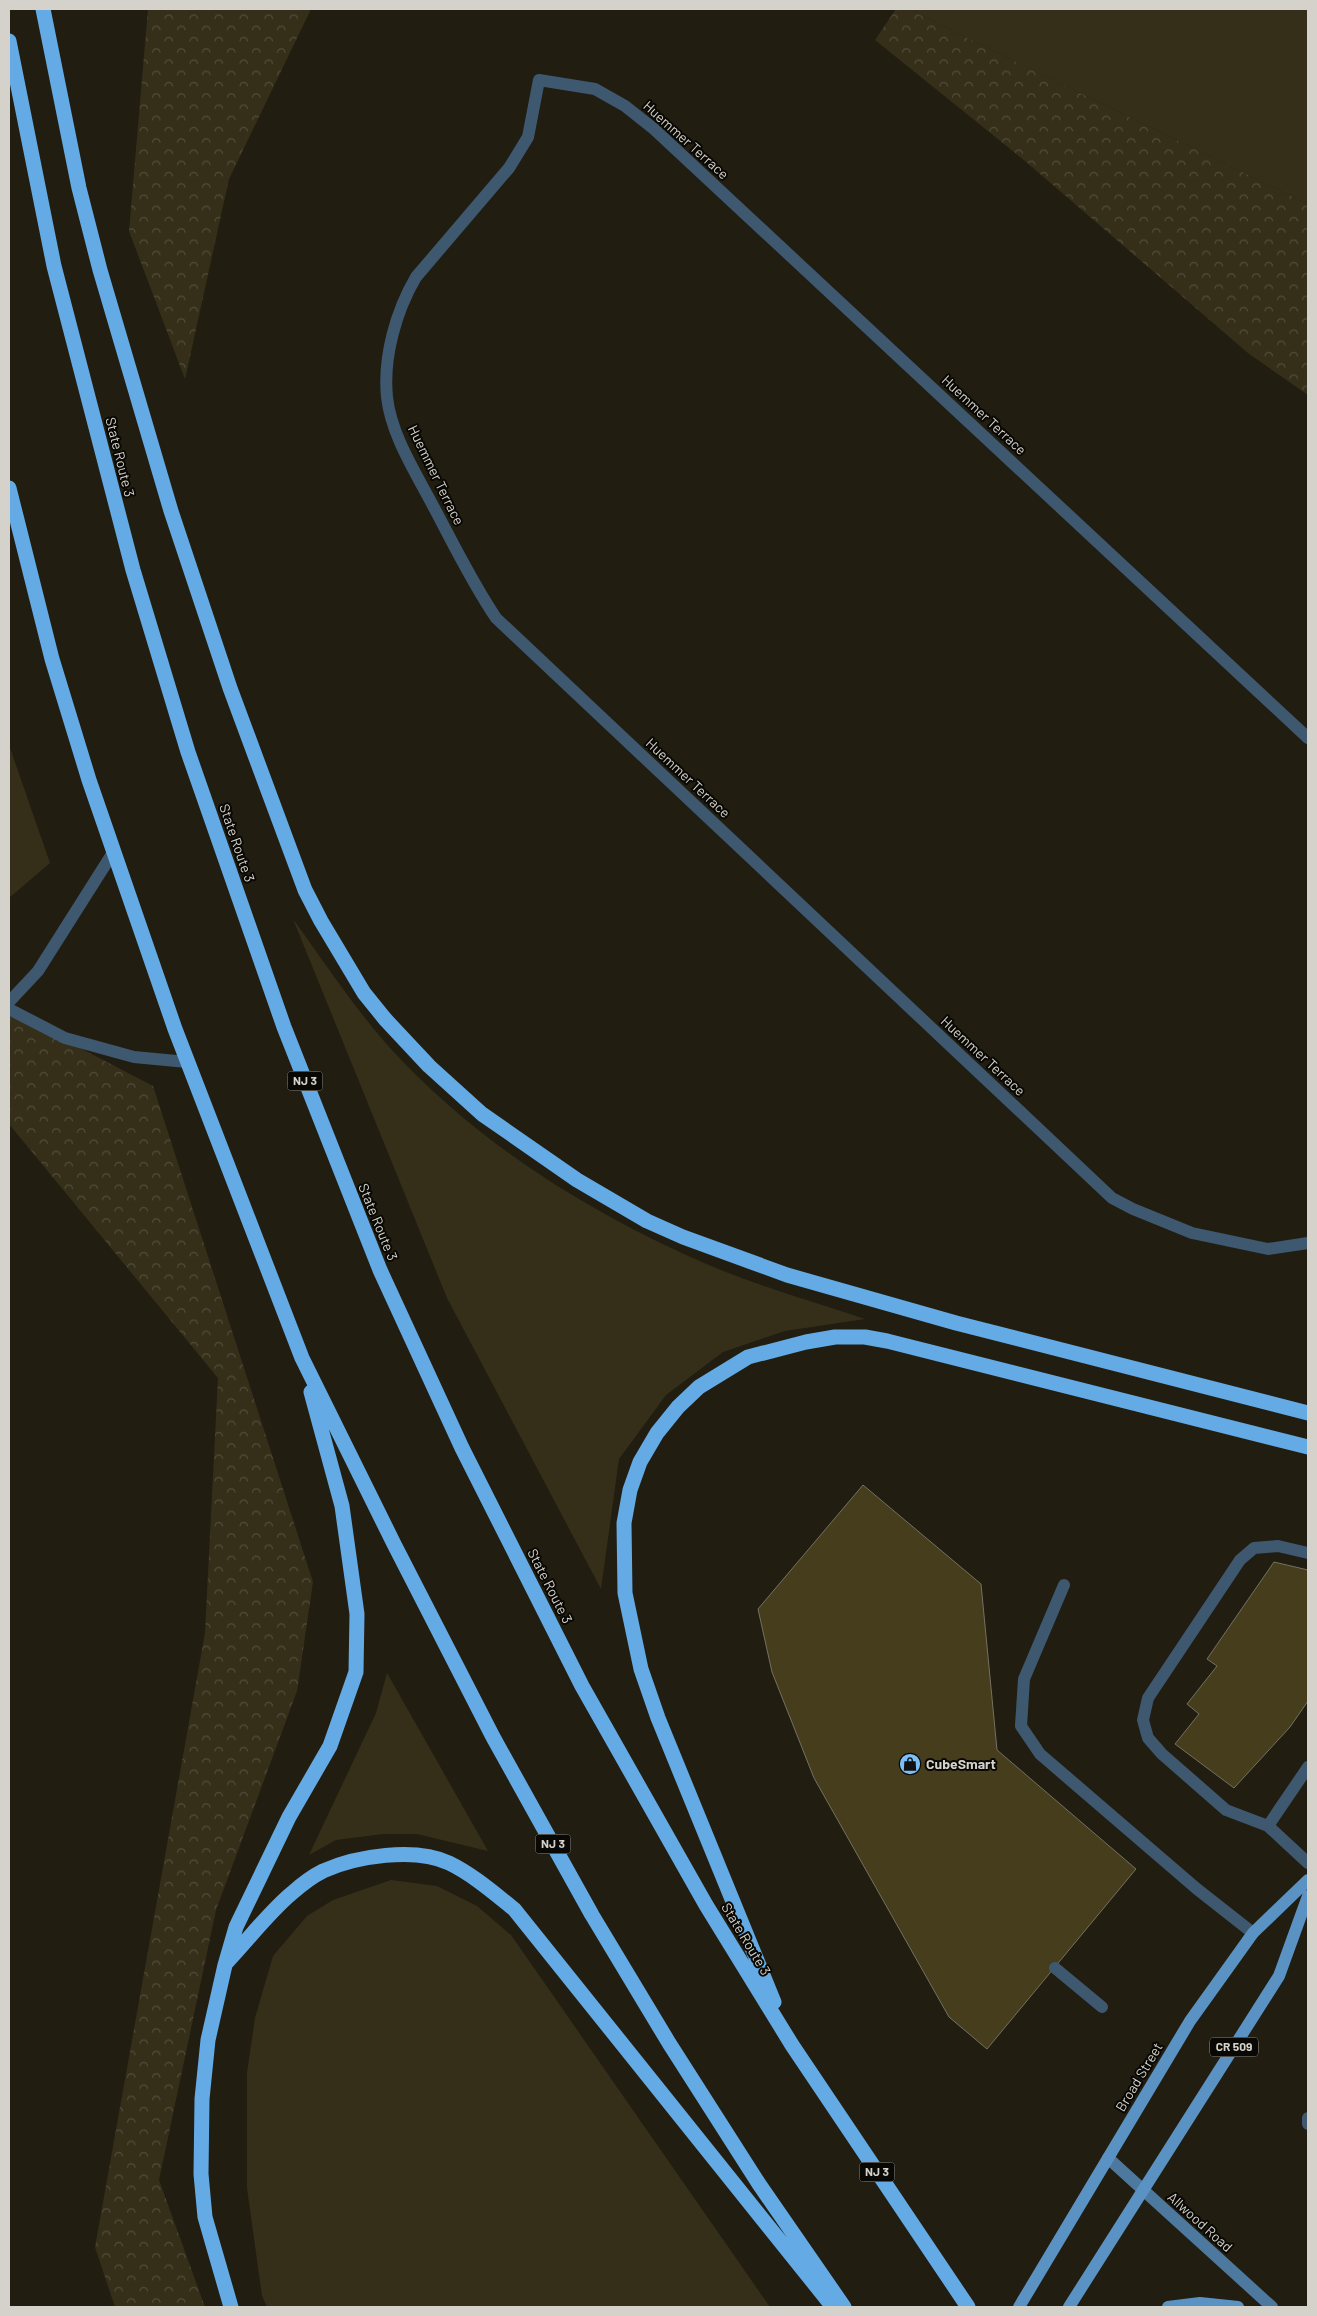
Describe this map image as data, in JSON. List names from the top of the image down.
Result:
{
  "streets": {
    "highway": ["State Route 3", "NJ 3"],
    "main road": ["CR 509", "Broad Street", "Allwood Road"],
    "street": ["Huemmer Terrace"]
  },
  "crossings": [
    ["CR 509", "Allwood Road"],
    ["Broad Street", "Allwood Road"]
  ],
  "places": {
    "shop": ["CubeSmart"]
  }
}
